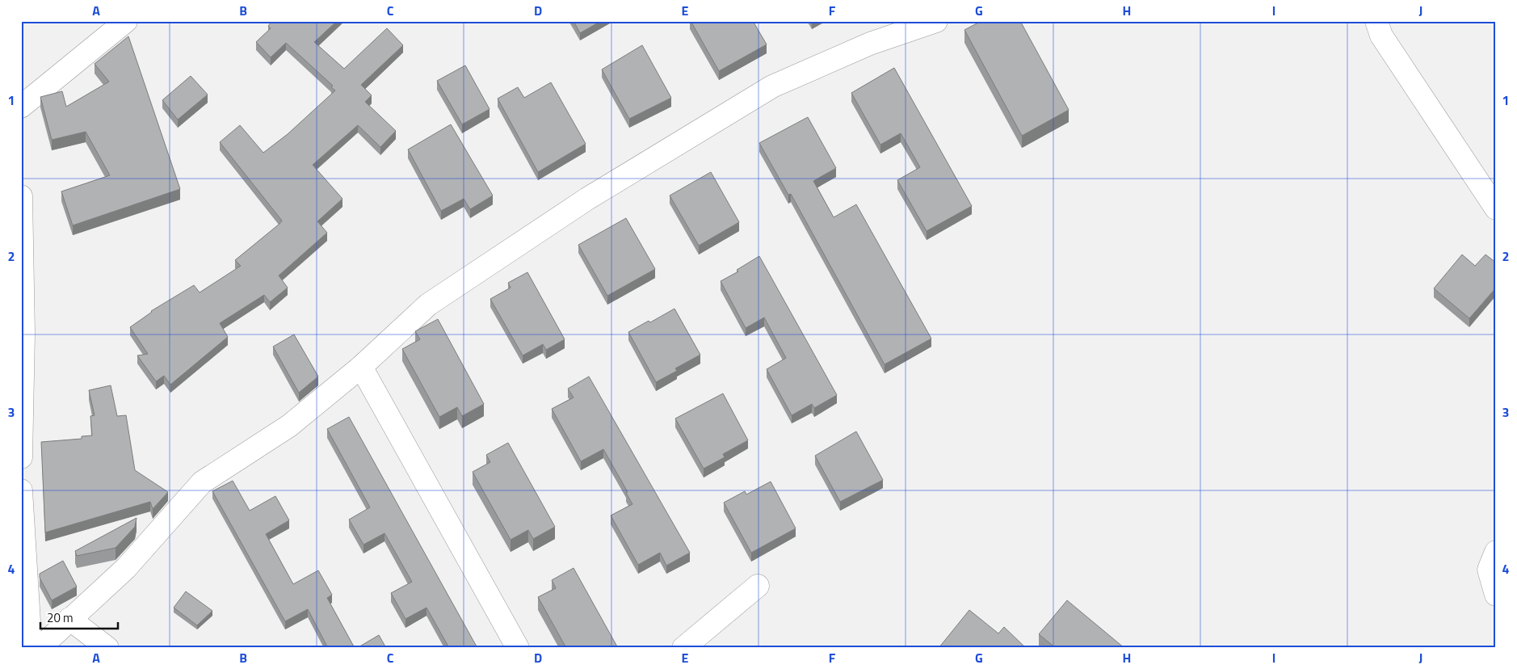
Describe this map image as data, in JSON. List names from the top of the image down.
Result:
{
  "scale_bar": "20 m",
  "grid": {
    "columns": [
      "A",
      "B",
      "C",
      "D",
      "E",
      "F",
      "G",
      "H",
      "I",
      "J"
    ],
    "rows": [
      "1",
      "2",
      "3",
      "4"
    ]
  }
}
